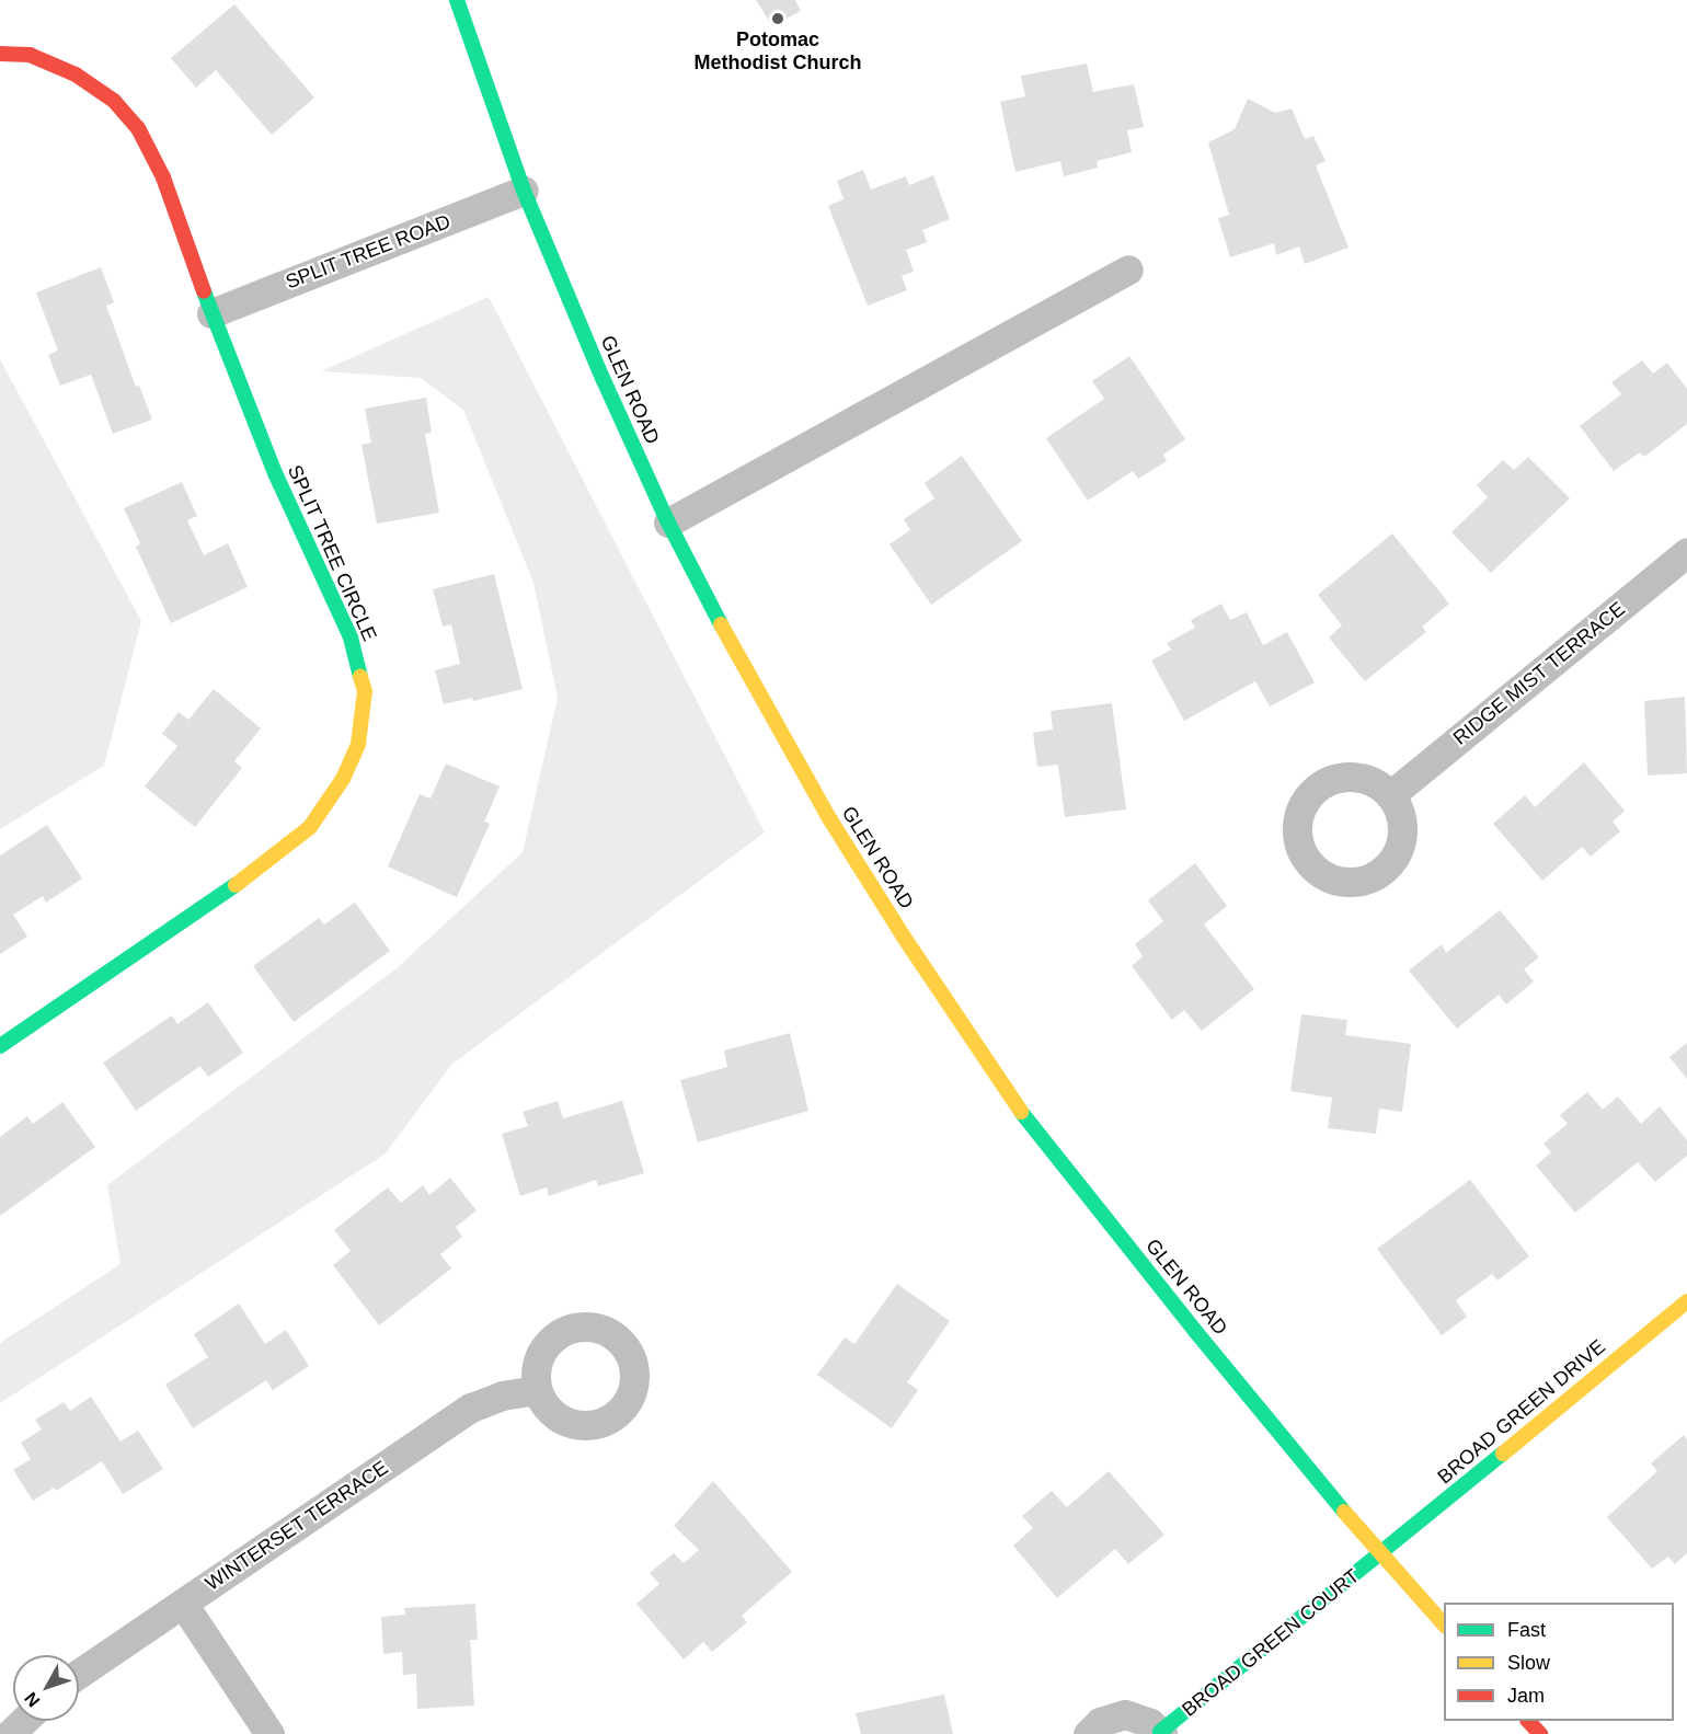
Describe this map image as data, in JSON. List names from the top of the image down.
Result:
{
  "streets": {
    "street": [
      "SPLIT TREE ROAD",
      "GLEN ROAD",
      "SPLIT TREE CIRCLE",
      "RIDGE MIST TERRACE",
      "BROAD GREEN DRIVE",
      "WINTERSET TERRACE",
      "BROAD GREEN COURT"
    ]
  },
  "crossings": [
    ["SPLIT TREE ROAD", "GLEN ROAD"],
    ["SPLIT TREE ROAD", "SPLIT TREE CIRCLE"],
    ["GLEN ROAD", "BROAD GREEN DRIVE"],
    ["GLEN ROAD", "BROAD GREEN COURT"],
    ["BROAD GREEN DRIVE", "BROAD GREEN COURT"]
  ],
  "places": ["Potomac Methodist Church"],
  "legend": ["Fast", "Slow", "Jam"],
  "north": "bottom left"
}
